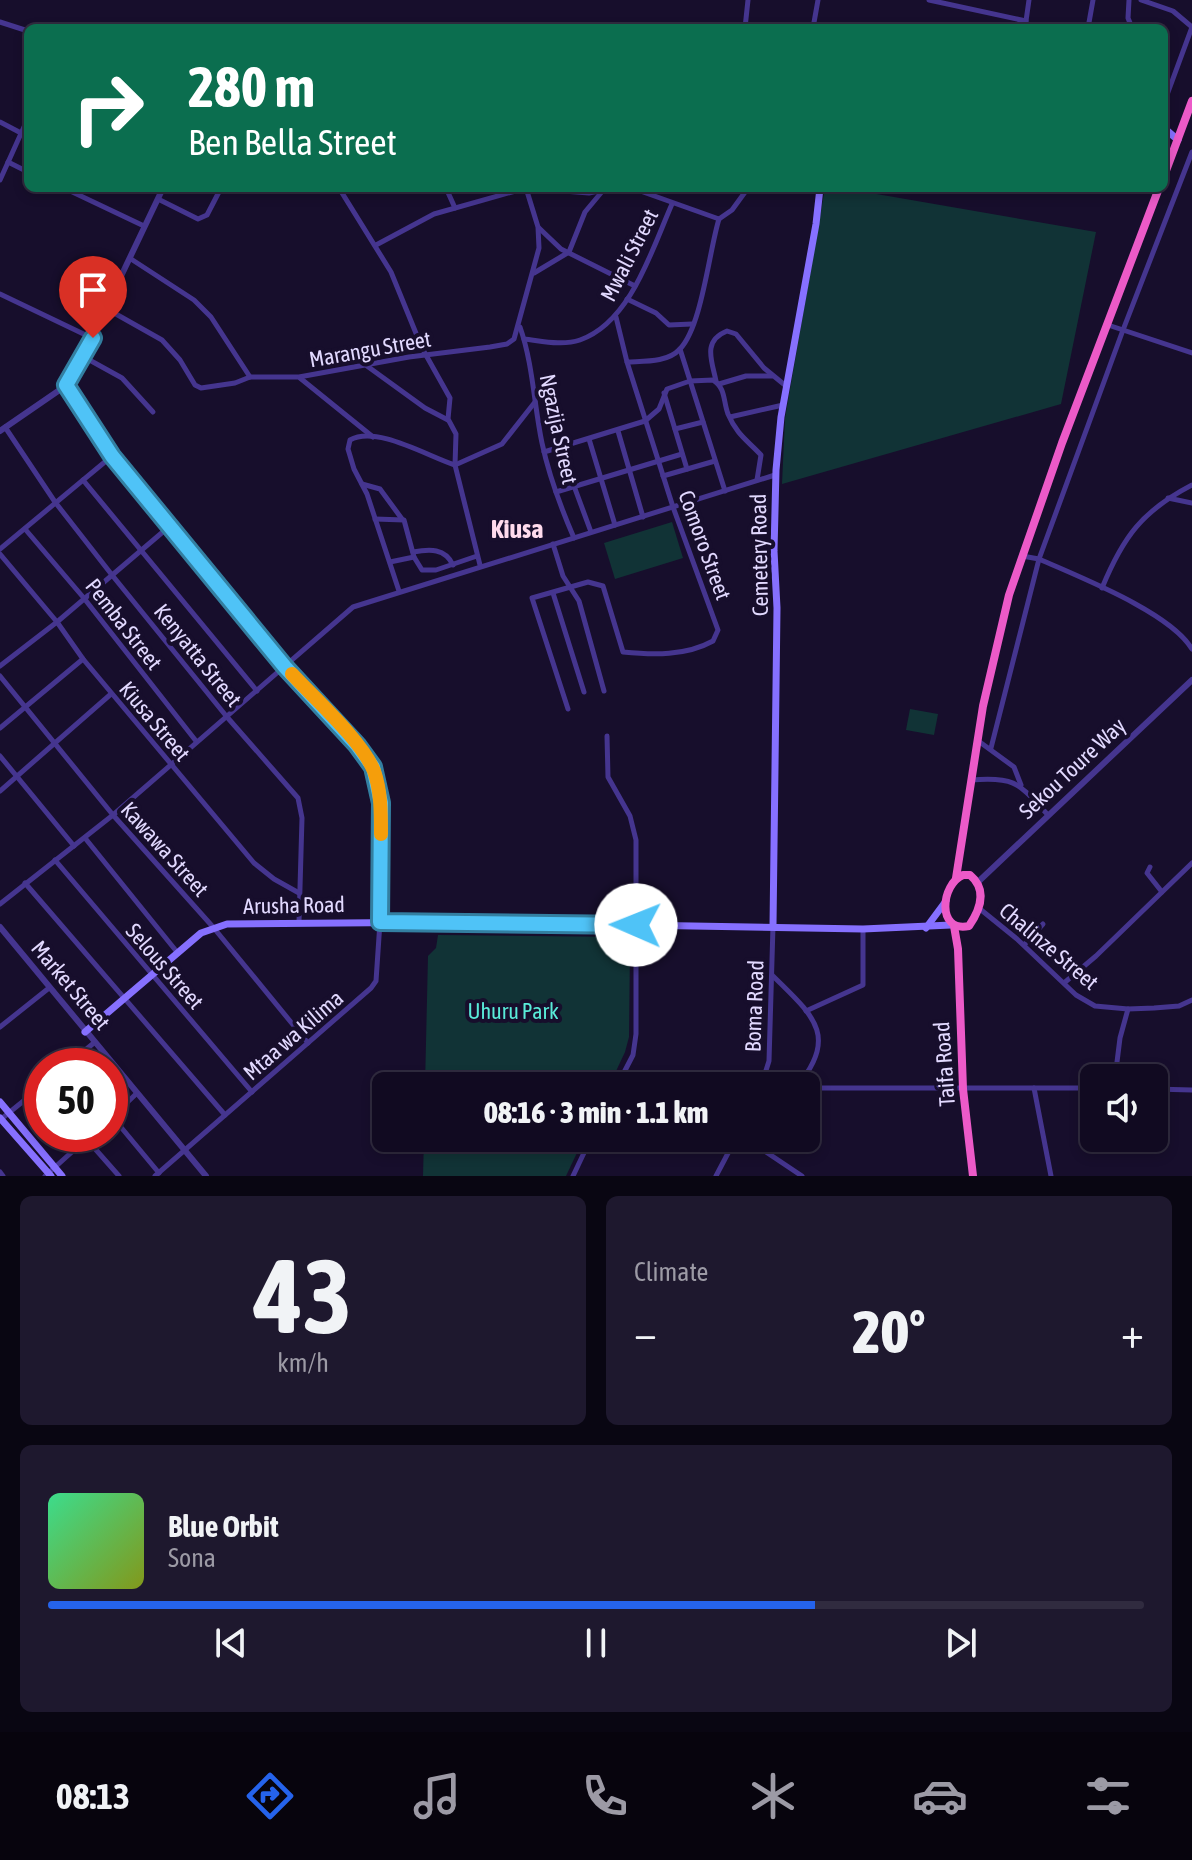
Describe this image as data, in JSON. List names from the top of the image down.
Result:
{
  "streets": {
    "highway": ["Taifa Road"],
    "main road": ["Cemetery Road", "Arusha Road"],
    "street": [
      "Mwali Street",
      "Marangu Street",
      "Ngazija Street",
      "Comoro Street",
      "Pemba Street",
      "Kenyatta Street",
      "Kiusa Street",
      "Sekou Toure Way",
      "Kawawa Street",
      "Chalinze Street",
      "Selous Street",
      "Market Street",
      "Boma Road",
      "Mtaa wa Kilima"
    ]
  },
  "crossings": [
    ["Mwali Street", "Ngazija Street"],
    ["Mwali Street", "Comoro Street"],
    ["Marangu Street", "Ngazija Street"],
    ["Cemetery Road", "Arusha Road"],
    ["Cemetery Road", "Boma Road"],
    ["Kenyatta Street", "Kiusa Street"],
    ["Kenyatta Street", "Arusha Road"],
    ["Sekou Toure Way", "Arusha Road"],
    ["Sekou Toure Way", "Chalinze Street"],
    ["Sekou Toure Way", "Taifa Road"],
    ["Kawawa Street", "Arusha Road"],
    ["Kawawa Street", "Mtaa wa Kilima"],
    ["Arusha Road", "Chalinze Street"],
    ["Arusha Road", "Selous Street"],
    ["Arusha Road", "Market Street"],
    ["Arusha Road", "Boma Road"],
    ["Arusha Road", "Mtaa wa Kilima"],
    ["Arusha Road", "Taifa Road"],
    ["Chalinze Street", "Taifa Road"],
    ["Selous Street", "Mtaa wa Kilima"],
    ["Market Street", "Mtaa wa Kilima"]
  ],
  "districts": ["Kiusa"],
  "parks": ["Uhuru Park"],
  "page": {
    "turn": ["280 m", "Ben Bella Street"],
    "limit": "50",
    "trip": "08:16 · 3 min · 1.1 km",
    "tile": [
      ["43", "km/h"],
      "Climate"
    ],
    "heat": ["−", "20°", "+"],
    "song": ["Blue Orbit", "Sona"],
    "tabs": "08:13"
  }
}
